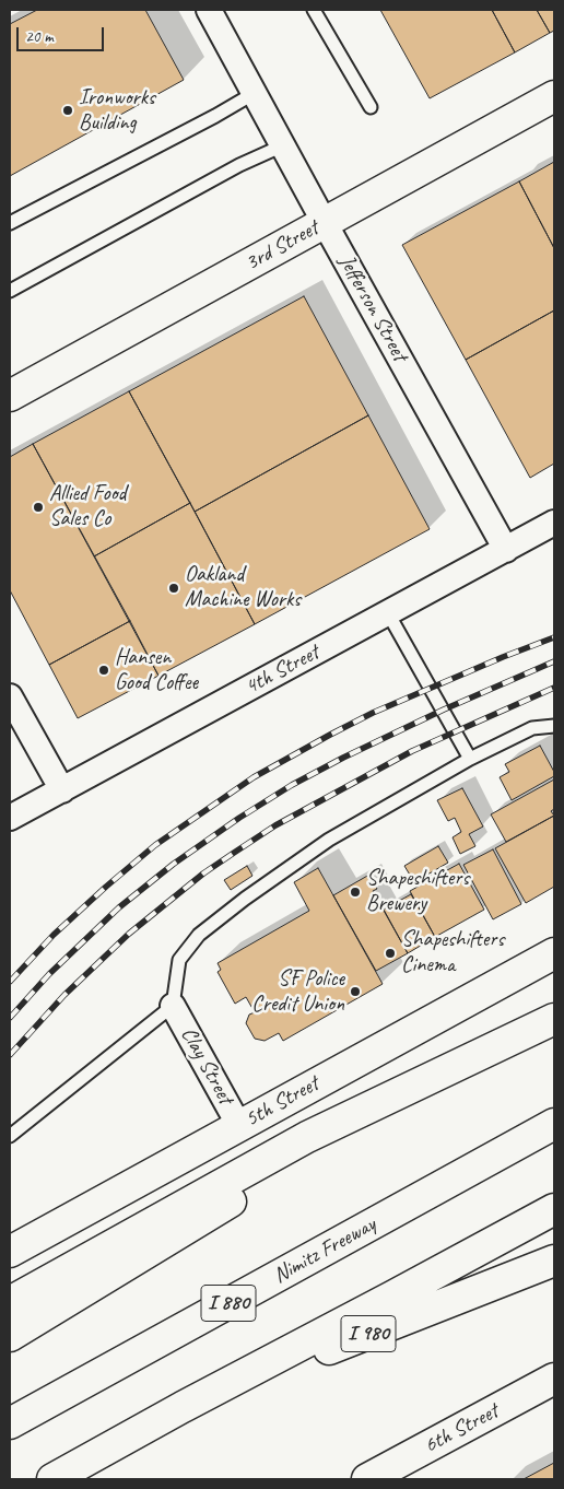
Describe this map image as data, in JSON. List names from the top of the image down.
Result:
{
  "streets": {
    "main road": [
      "3rd Street",
      "5th Street",
      "Nimitz Freeway",
      "I 880",
      "I 980",
      "6th Street"
    ],
    "street": ["Jefferson Street", "4th Street", "Clay Street"]
  },
  "crossings": [
    ["3rd Street", "Jefferson Street"],
    ["Jefferson Street", "4th Street"],
    ["Clay Street", "5th Street"]
  ],
  "places": [
    "Ironworks Building",
    "Allied Food Sales Co",
    "Oakland Machine Works",
    "Hansen Good Coffee",
    "Shapeshifters Brewery",
    "Shapeshifters Cinema",
    "SF Police Credit Union"
  ],
  "scale_bar": "20 m"
}
